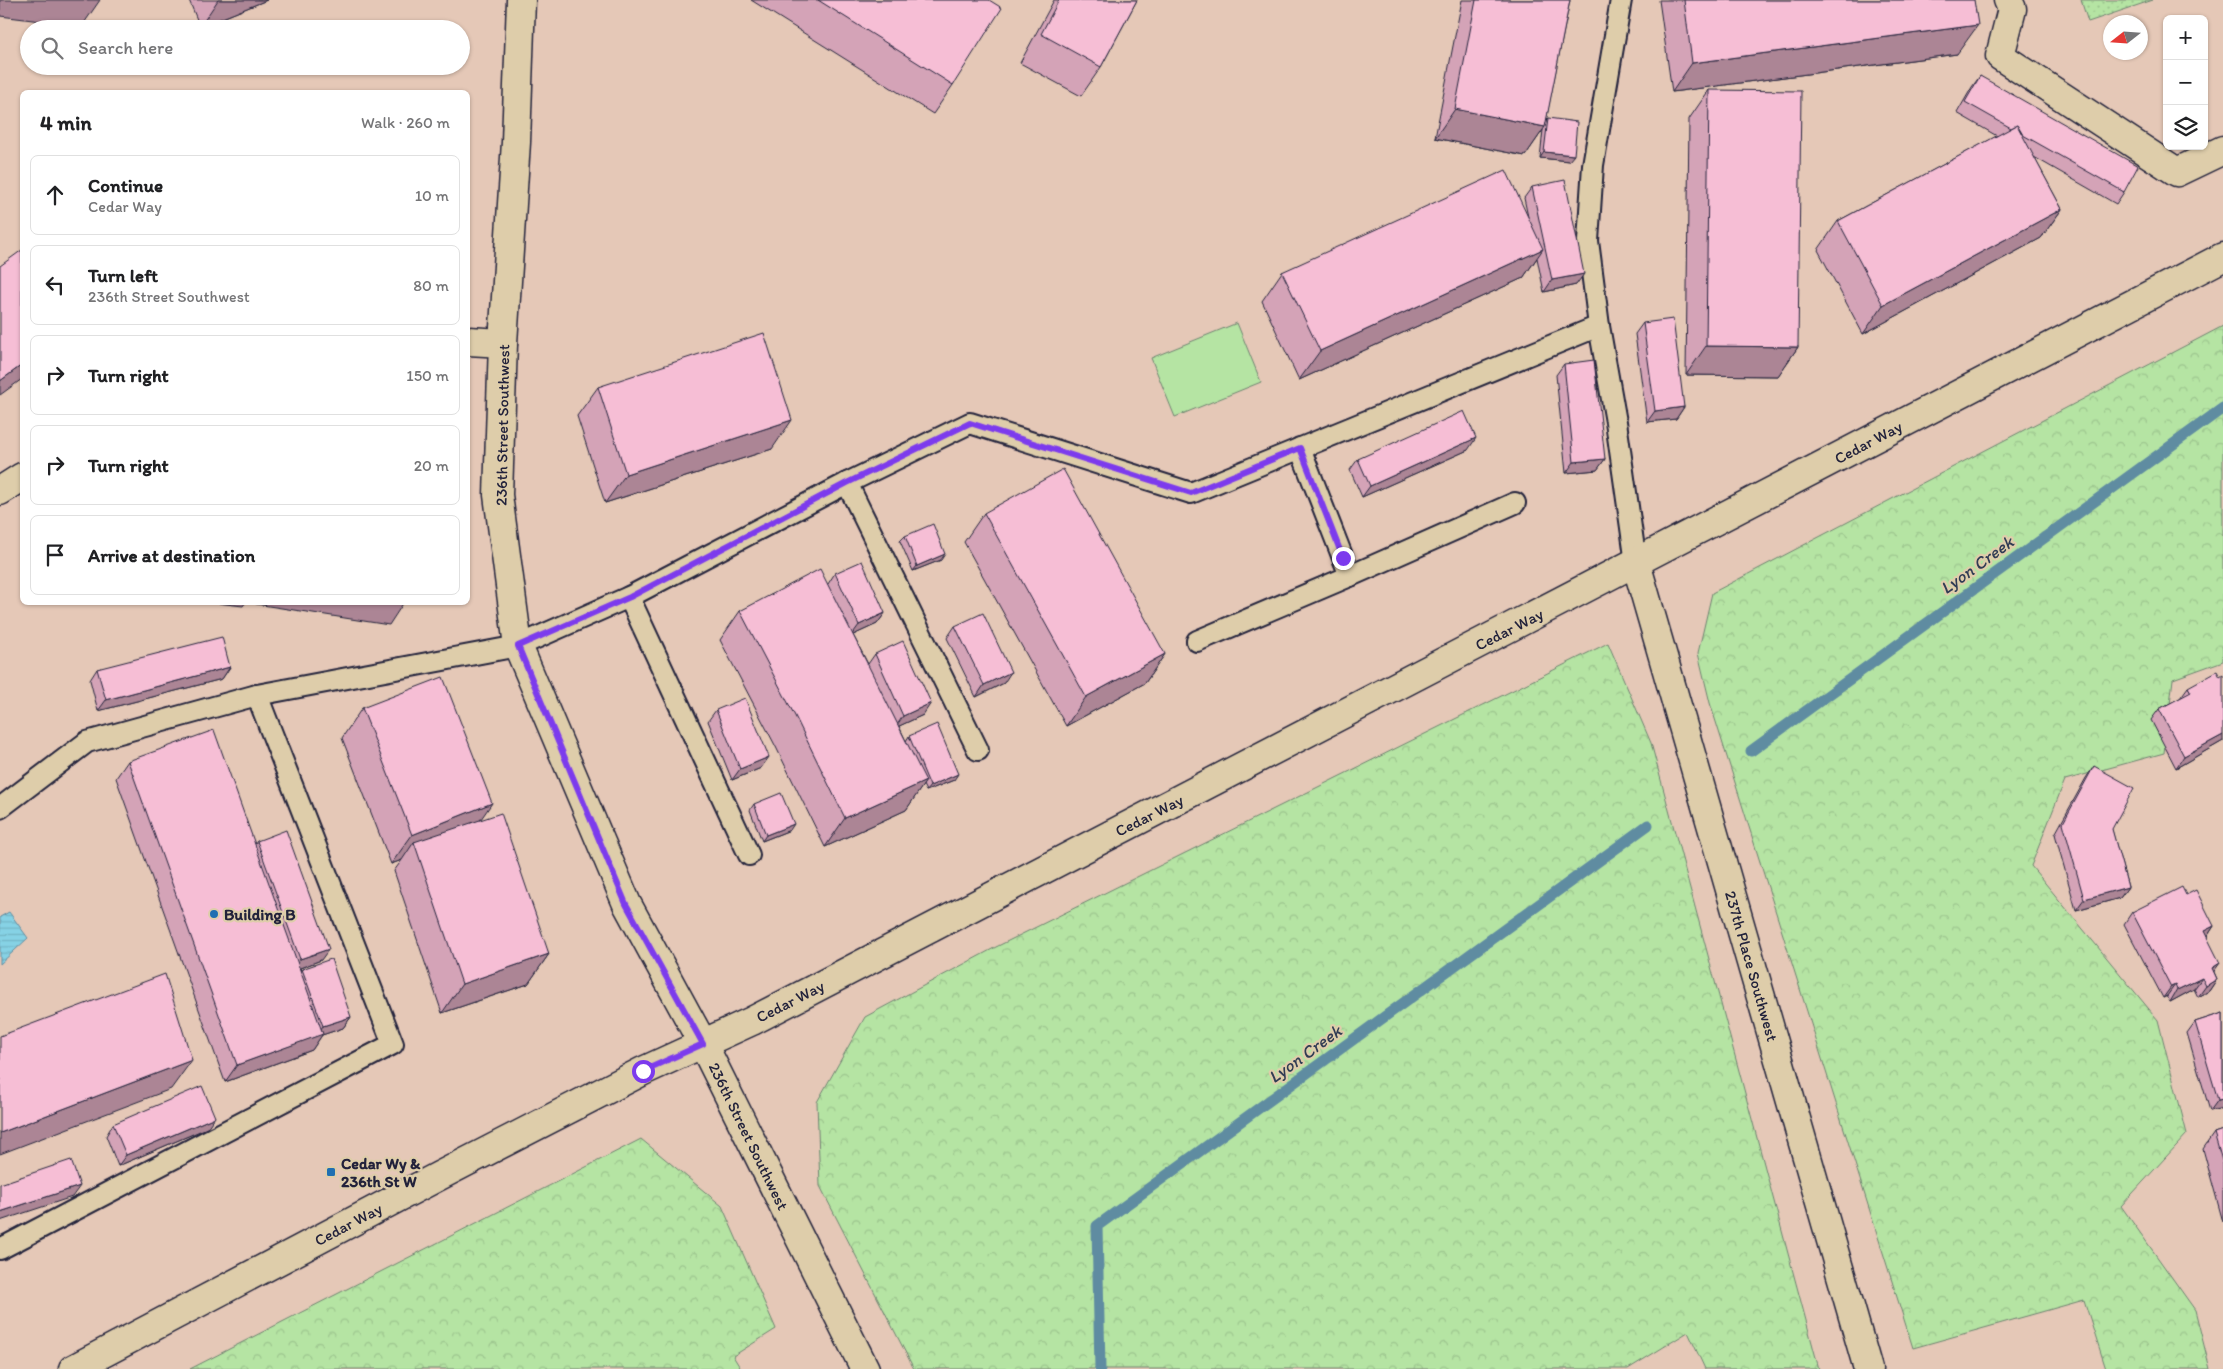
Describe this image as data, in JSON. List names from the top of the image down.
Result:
{
  "streets": {
    "main road": ["236th Street Southwest", "Cedar Way", "237th Place Southwest"]
  },
  "crossings": [
    ["236th Street Southwest", "Cedar Way"],
    ["Cedar Way", "237th Place Southwest"]
  ],
  "water": ["Lyon Creek"],
  "places": {
    "other": ["Building B"],
    "transit": ["Cedar Wy & 236th St W"]
  },
  "north": "left",
  "page": {
    "map_buttons": ["+", "−"],
    "search": "Search here",
    "heading": ["4 min", "Walk · 260 m"],
    "list": [
      ["Continue", "Cedar Way", "10 m"],
      ["Turn left", "236th Street Southwest", "80 m"],
      ["Turn right", "150 m"],
      ["Turn right", "20 m"],
      "Arrive at destination"
    ]
  }
}
